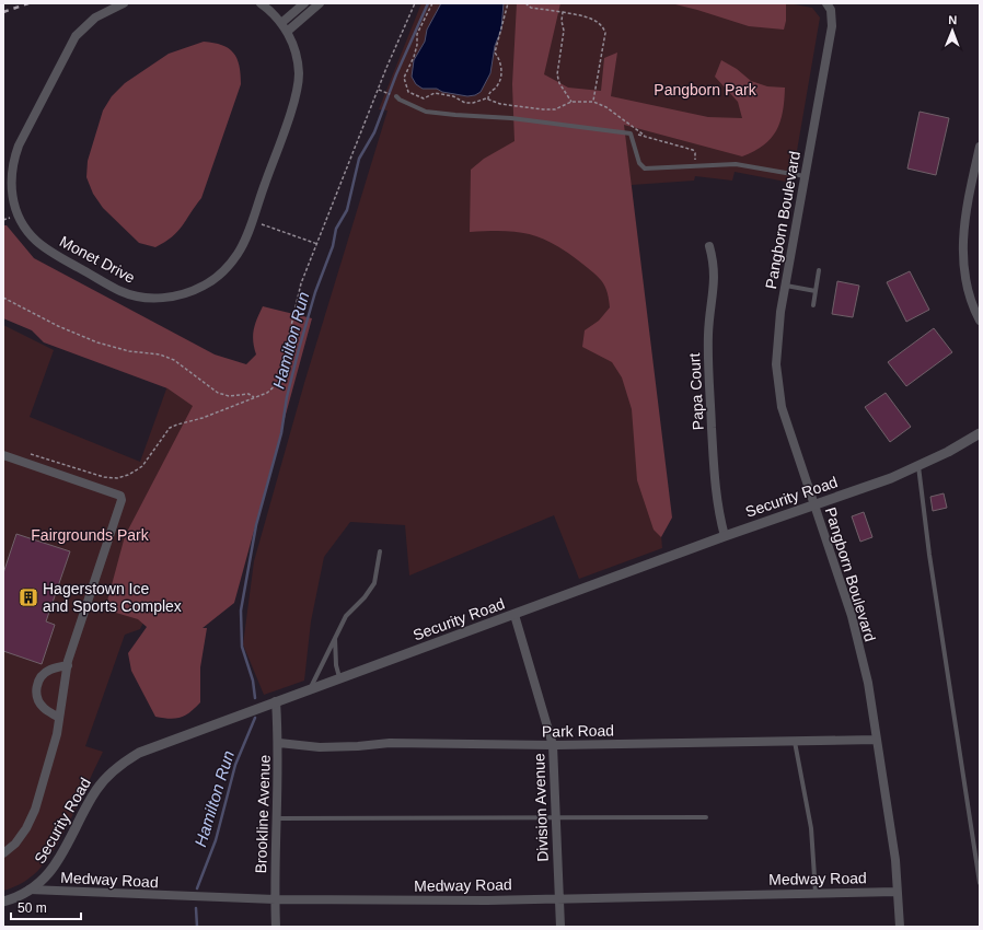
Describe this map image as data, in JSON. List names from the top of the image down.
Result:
{
  "streets": {
    "street": [
      "Pangborn Boulevard",
      "Monet Drive",
      "Papa Court",
      "Security Road",
      "Park Road",
      "Division Avenue",
      "Brookline Avenue",
      "Medway Road"
    ]
  },
  "crossings": [
    ["Pangborn Boulevard", "Security Road"],
    ["Pangborn Boulevard", "Park Road"],
    ["Pangborn Boulevard", "Medway Road"],
    ["Papa Court", "Security Road"],
    ["Security Road", "Division Avenue"],
    ["Security Road", "Brookline Avenue"],
    ["Security Road", "Medway Road"],
    ["Park Road", "Division Avenue"],
    ["Park Road", "Brookline Avenue"],
    ["Division Avenue", "Medway Road"],
    ["Brookline Avenue", "Medway Road"]
  ],
  "water": ["Hamilton Run"],
  "parks": ["Pangborn Park", "Fairgrounds Park"],
  "places": {
    "building": ["Hagerstown Ice and Sports Complex"]
  },
  "scale_bar": "50 m",
  "north": "top"
}
